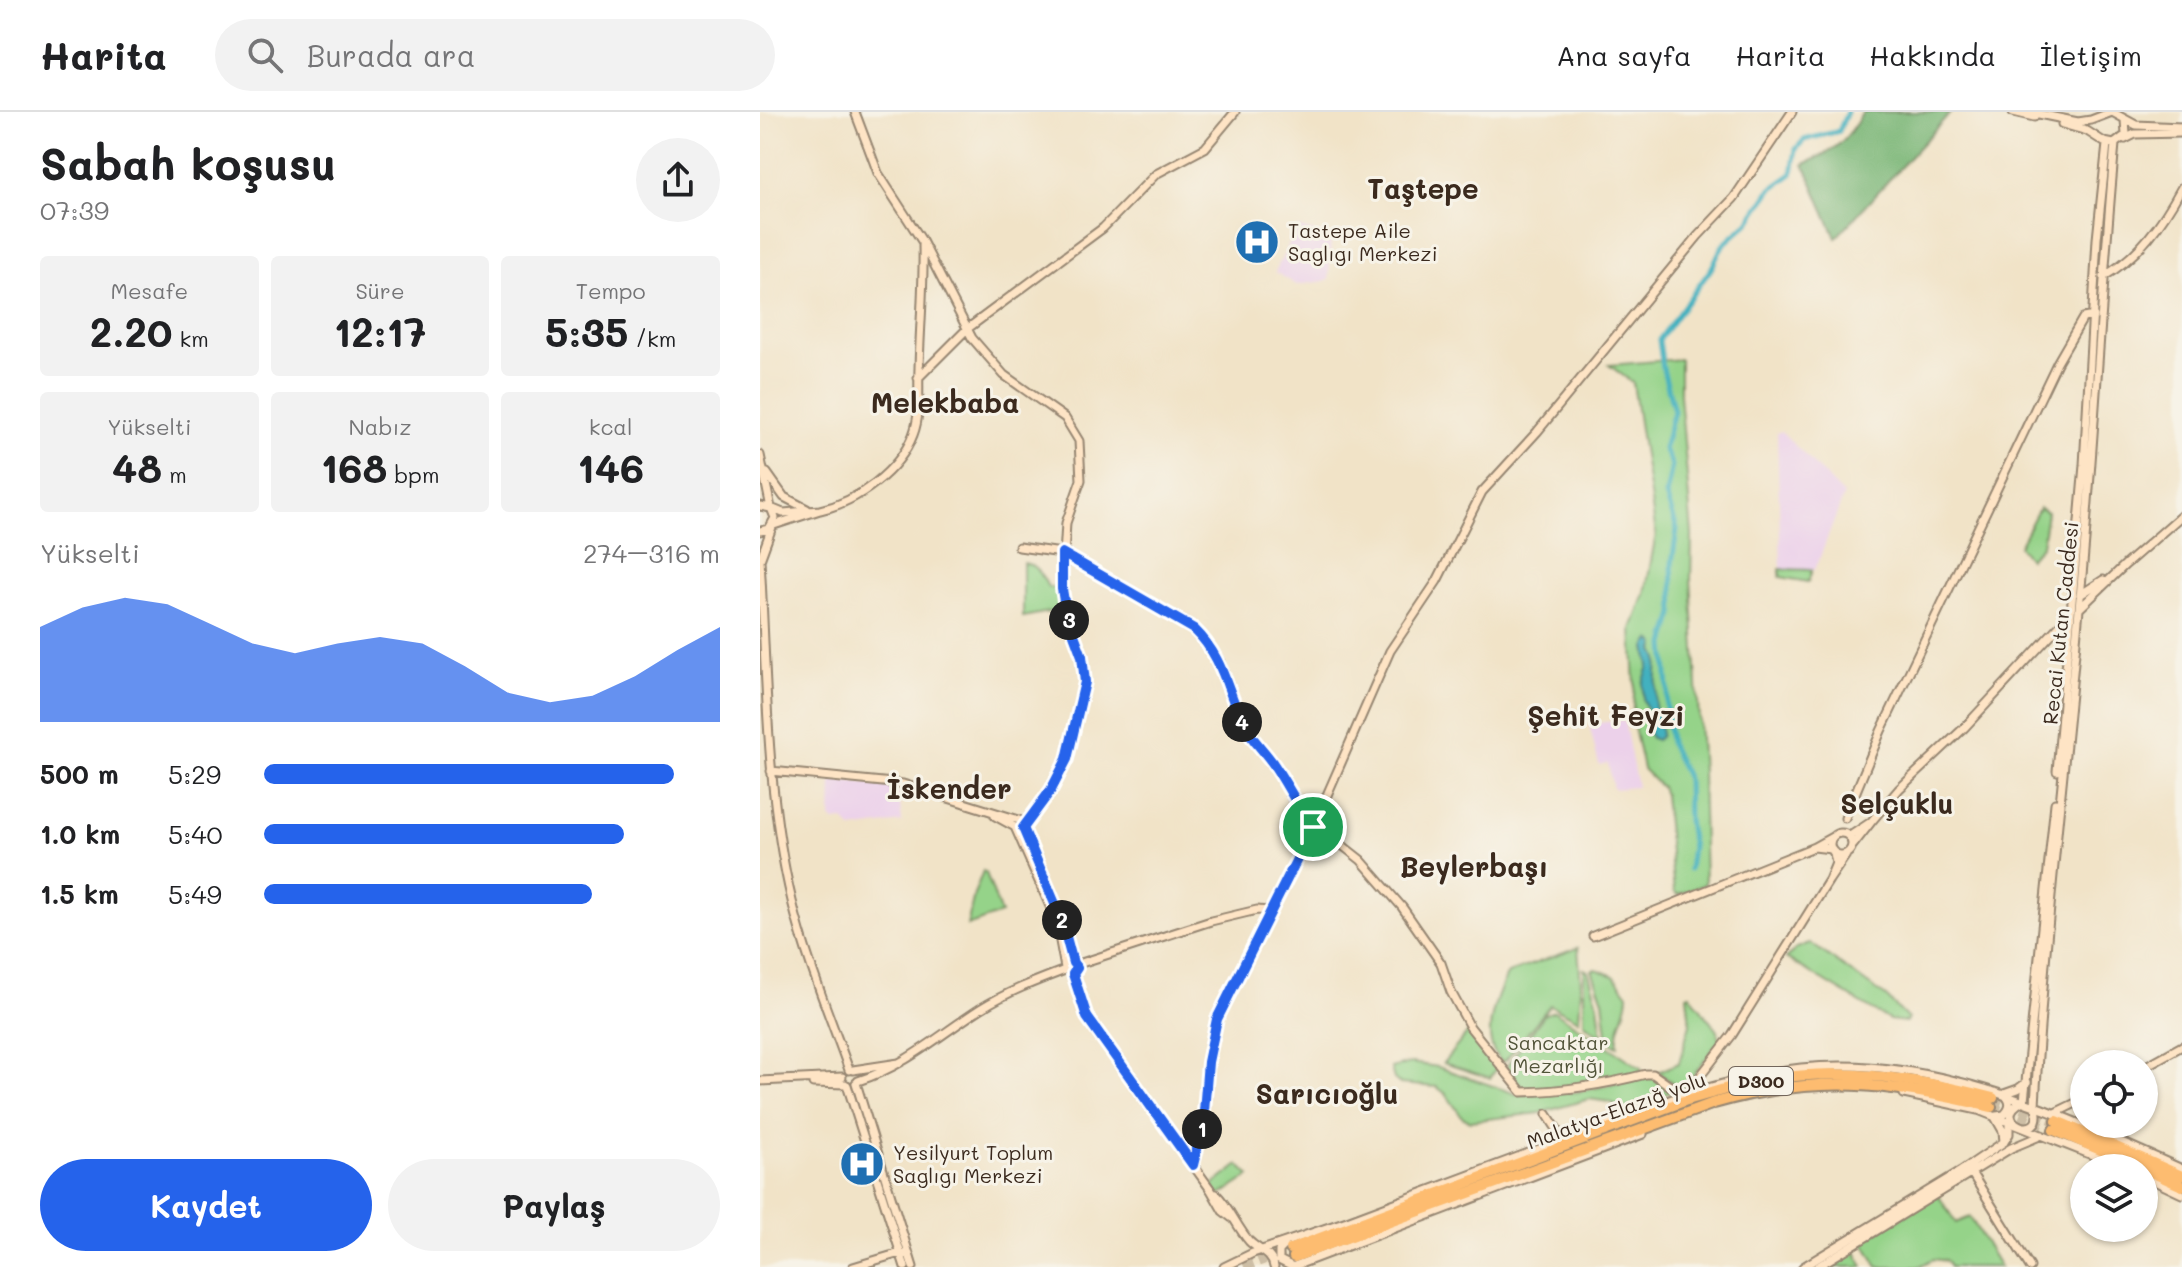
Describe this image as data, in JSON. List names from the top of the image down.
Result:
{
  "streets": {
    "highway": ["D300", "Malatya-Elazığ yolu"],
    "main road": ["Recai Kutan Caddesi"]
  },
  "districts": [
    "Taştepe",
    "Melekbaba",
    "Şehit Feyzi",
    "İskender",
    "Selçuklu",
    "Beylerbaşı",
    "Sarıcıoğlu"
  ],
  "parks": ["Sancaktar Mezarlığı"],
  "places": {
    "hospital": ["Tastepe Aile Saglıgı Merkezi", "Yesilyurt Toplum Saglıgı Merkezi"]
  },
  "page": {
    "header": "Harita",
    "search": "Burada ara",
    "nav": [
      "Ana sayfa",
      "Harita",
      "Hakkında",
      "İletişim"
    ],
    "heading": ["Sabah koşusu", "07:39"],
    "stats": [
      ["Mesafe", "2.20 km"],
      ["Süre", "12:17"],
      ["Tempo", "5:35 /km"],
      ["Yükselti", "48 m"],
      ["Nabız", "168 bpm"],
      ["kcal", "146"]
    ],
    "chart": ["Yükselti", "274–316 m"],
    "pins": [
      "3",
      "4",
      "2",
      "1"
    ],
    "list": [
      {
        "name": "500 m",
        "note": "5:29"
      },
      {
        "name": "1.0 km",
        "note": "5:40"
      },
      {
        "name": "1.5 km",
        "note": "5:49"
      }
    ],
    "buttons": ["Kaydet", "Paylaş"]
  }
}
